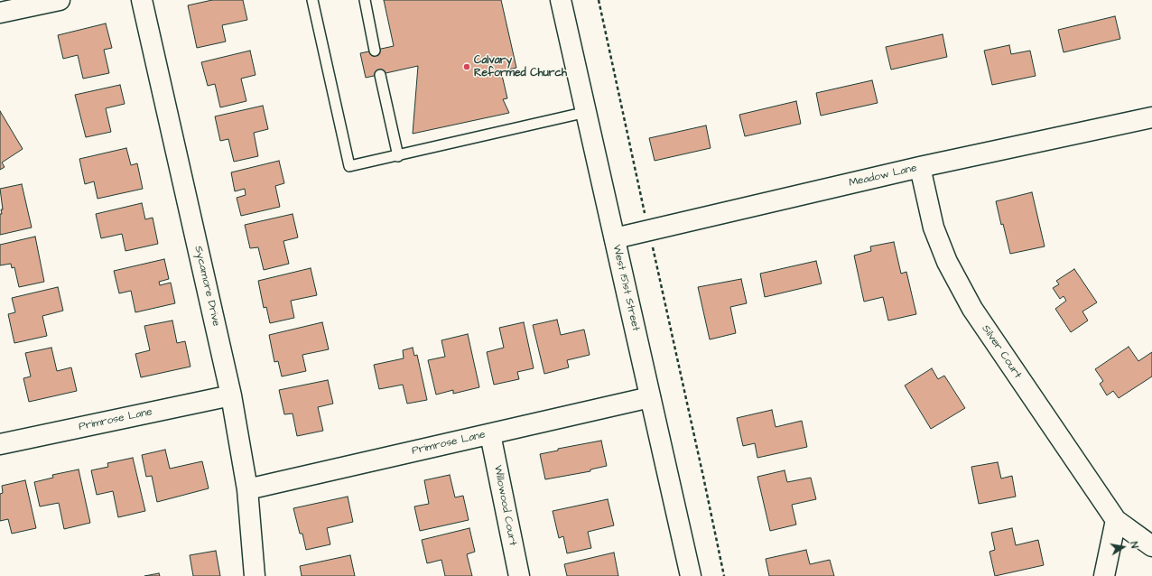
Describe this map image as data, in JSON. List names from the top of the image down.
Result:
{
  "streets": {
    "street": [
      "Meadow Lane",
      "Sycamore Drive",
      "West 151st Street",
      "Silver Court",
      "Primrose Lane",
      "Willowood Court"
    ]
  },
  "crossings": [
    ["Meadow Lane", "West 151st Street"],
    ["Meadow Lane", "Silver Court"],
    ["Sycamore Drive", "Primrose Lane"],
    ["West 151st Street", "Primrose Lane"],
    ["Primrose Lane", "Willowood Court"]
  ],
  "places": ["Calvary Reformed Church"],
  "north": "right"
}
